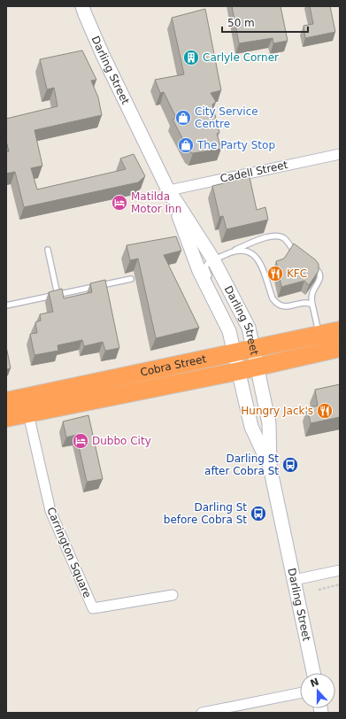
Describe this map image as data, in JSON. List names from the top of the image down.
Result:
{
  "streets": {
    "highway": ["Cobra Street"],
    "street": ["Darling Street", "Cadell Street", "Carrington Square"]
  },
  "crossings": [
    ["Darling Street", "Cadell Street"],
    ["Darling Street", "Cobra Street"],
    ["Cobra Street", "Carrington Square"]
  ],
  "places": {
    "building": ["Carlyle Corner"],
    "shop": ["City Service Centre", "The Party Stop"],
    "hotel": ["Matilda Motor Inn", "Dubbo City"],
    "restaurant": ["KFC", "Hungry Jack's"],
    "bus stop": ["Darling St after Cobra St", "Darling St before Cobra St"]
  },
  "scale_bar": "50 m",
  "north": "top"
}
